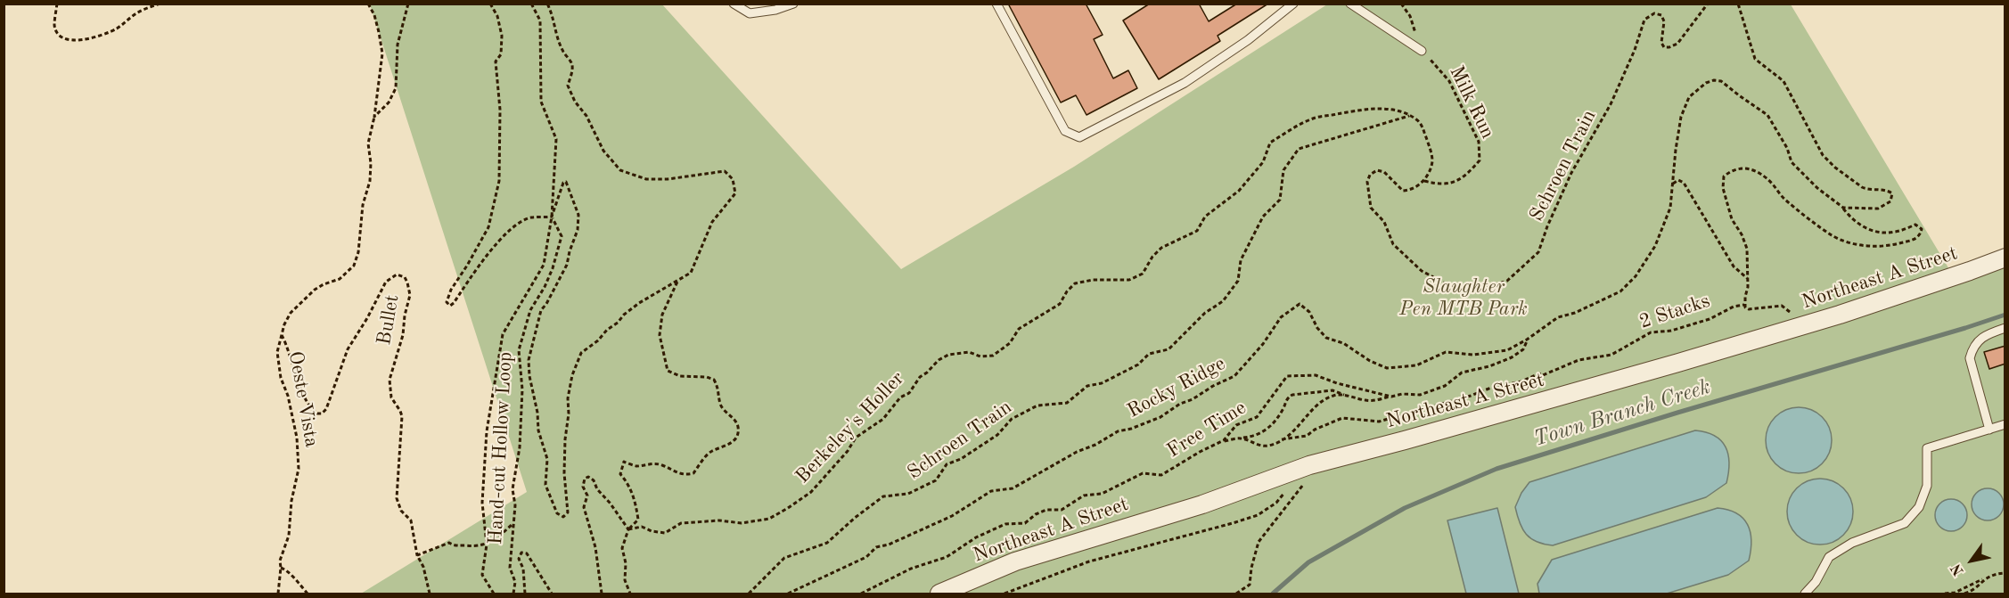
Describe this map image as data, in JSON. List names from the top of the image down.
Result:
{
  "streets": {
    "street": ["Northeast A Street"],
    "path": [
      "Milk Run",
      "Schroen Train",
      "2 Stacks",
      "Bullet",
      "Rocky Ridge",
      "Oeste Vista",
      "Berkeley's Holler",
      "Free Time",
      "Hand-cut Hollow Loop"
    ]
  },
  "crossings": [
    ["Milk Run", "Schroen Train"],
    ["Schroen Train", "Berkeley's Holler"],
    ["Northeast A Street", "2 Stacks"],
    ["Bullet", "Oeste Vista"],
    ["Rocky Ridge", "Free Time"]
  ],
  "water": ["Town Branch Creek"],
  "parks": ["Slaughter Pen MTB Park"],
  "north": "bottom left"
}
